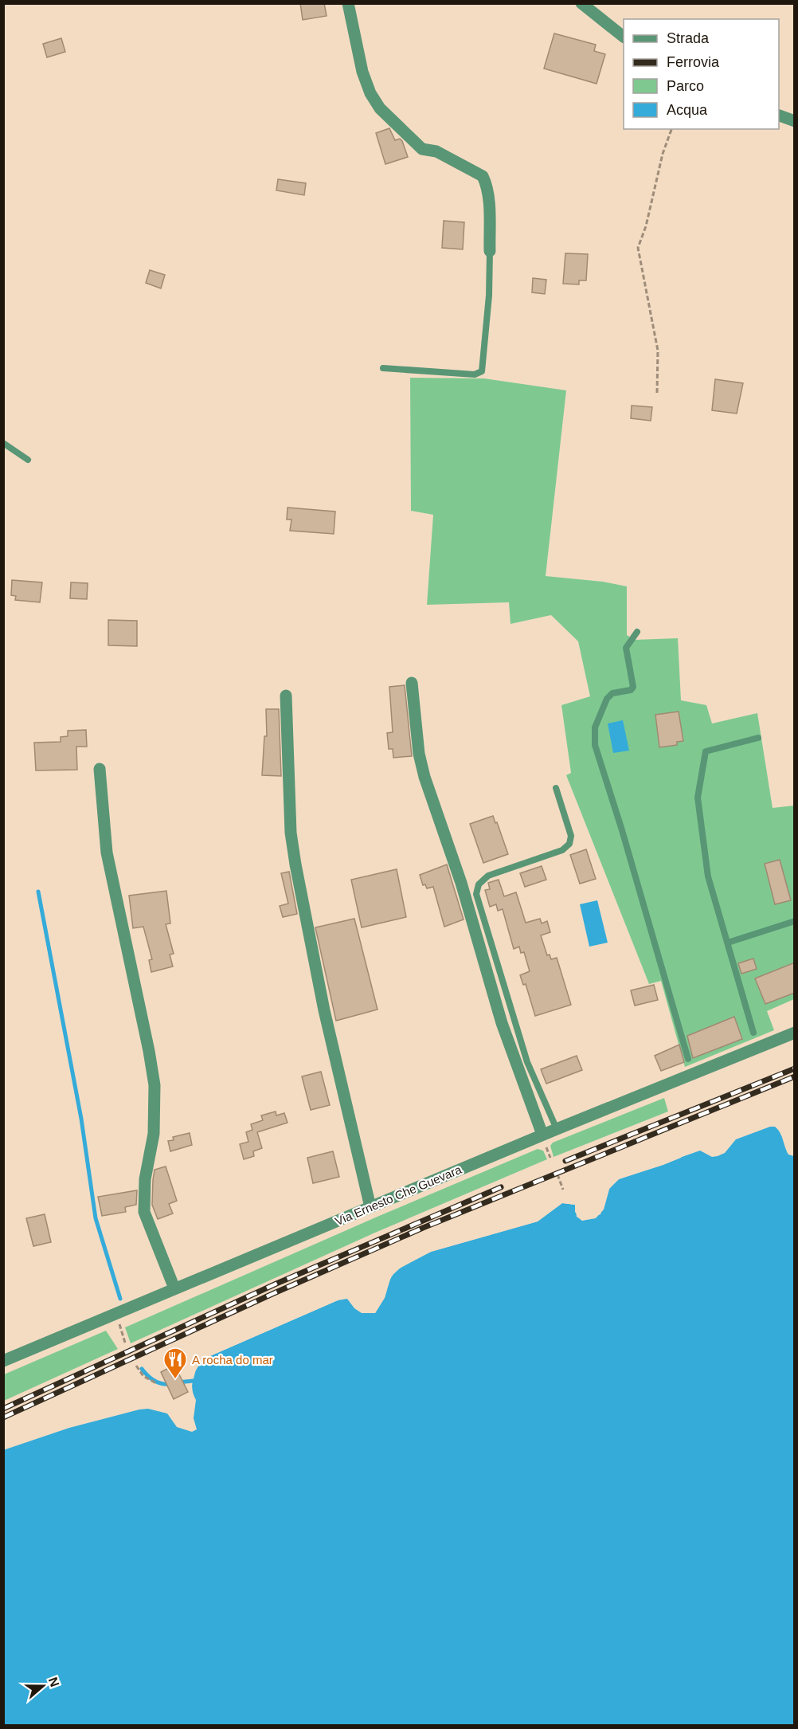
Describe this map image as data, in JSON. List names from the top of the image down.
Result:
{
  "streets": {
    "street": ["Via Ernesto Che Guevara"]
  },
  "places": {
    "restaurant": ["A rocha do mar"]
  },
  "legend": [
    "Strada",
    "Ferrovia",
    "Parco",
    "Acqua"
  ],
  "north": "right"
}
